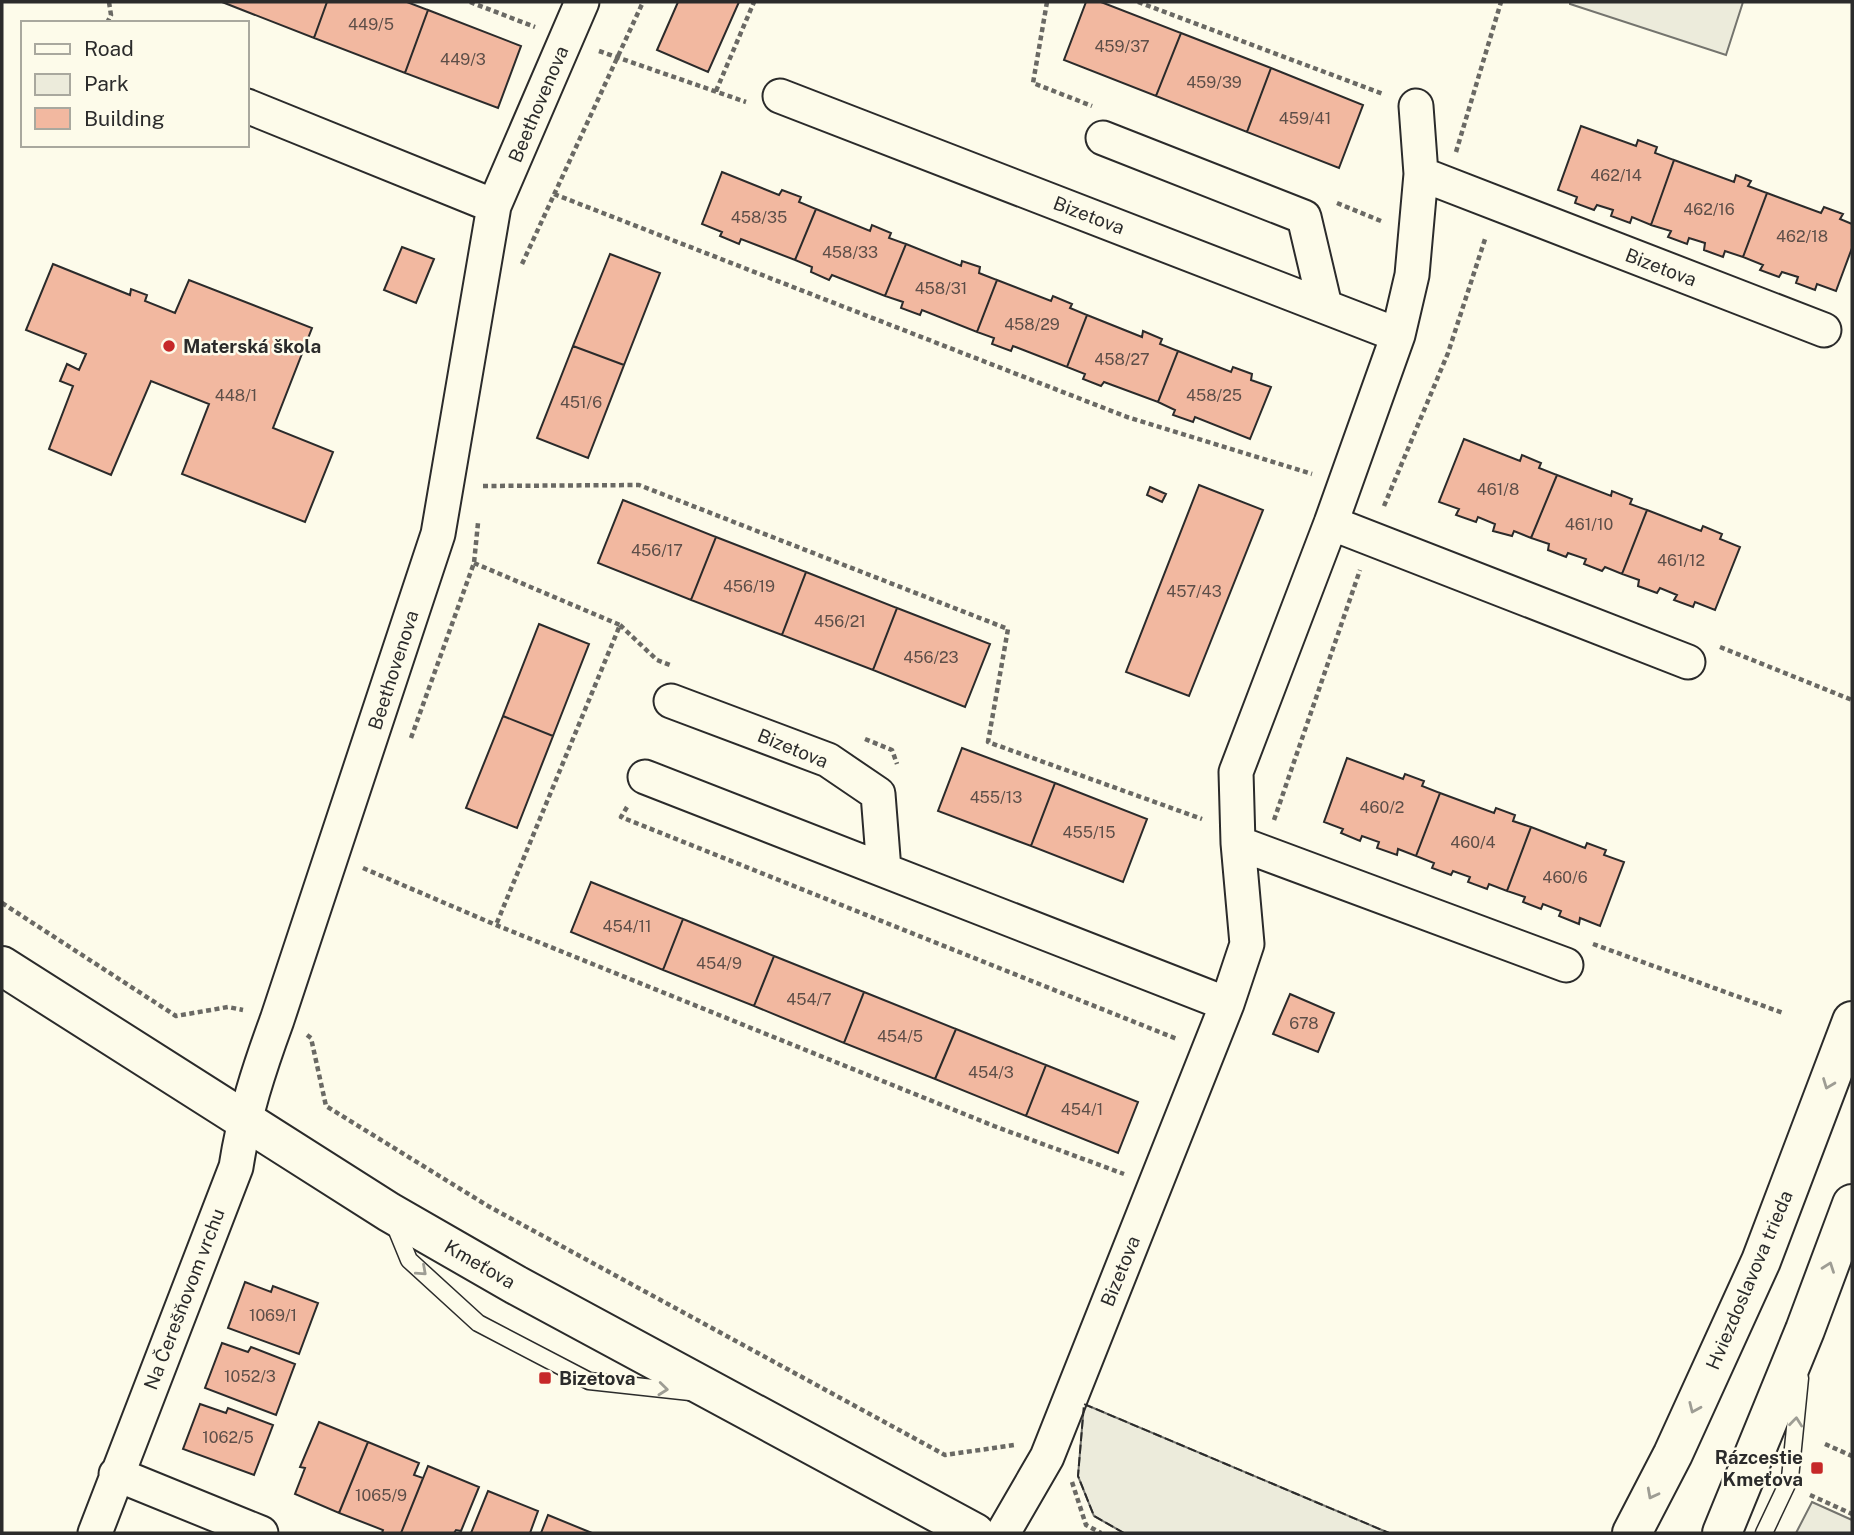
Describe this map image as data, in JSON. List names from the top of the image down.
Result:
{
  "streets": {
    "street": [
      "Beethovenova",
      "Bizetova",
      "Kmeťova",
      "Hviezdoslavova trieda",
      "Na Čerešňovom vrchu"
    ]
  },
  "crossings": [
    ["Beethovenova", "Kmeťova"],
    ["Beethovenova", "Na Čerešňovom vrchu"],
    ["Kmeťova", "Na Čerešňovom vrchu"]
  ],
  "places": {
    "other": ["Materská škola"],
    "transit": ["Bizetova", "Rázcestie Kmeťova"]
  },
  "house_numbers": [
    "449/5",
    "459/37",
    "449/3",
    "459/39",
    "459/41",
    "462/14",
    "462/16",
    "458/35",
    "462/18",
    "458/33",
    "458/31",
    "458/29",
    "458/27",
    "448/1",
    "458/25",
    "451/6",
    "461/8",
    "461/10",
    "456/17",
    "461/12",
    "456/19",
    "457/43",
    "456/21",
    "456/23",
    "455/13",
    "460/2",
    "455/15",
    "460/4",
    "460/6",
    "454/11",
    "454/9",
    "454/7",
    "678",
    "454/5",
    "454/3",
    "454/1",
    "1069/1",
    "1052/3",
    "1062/5",
    "1065/9"
  ],
  "legend": ["Road", "Park", "Building"]
}
